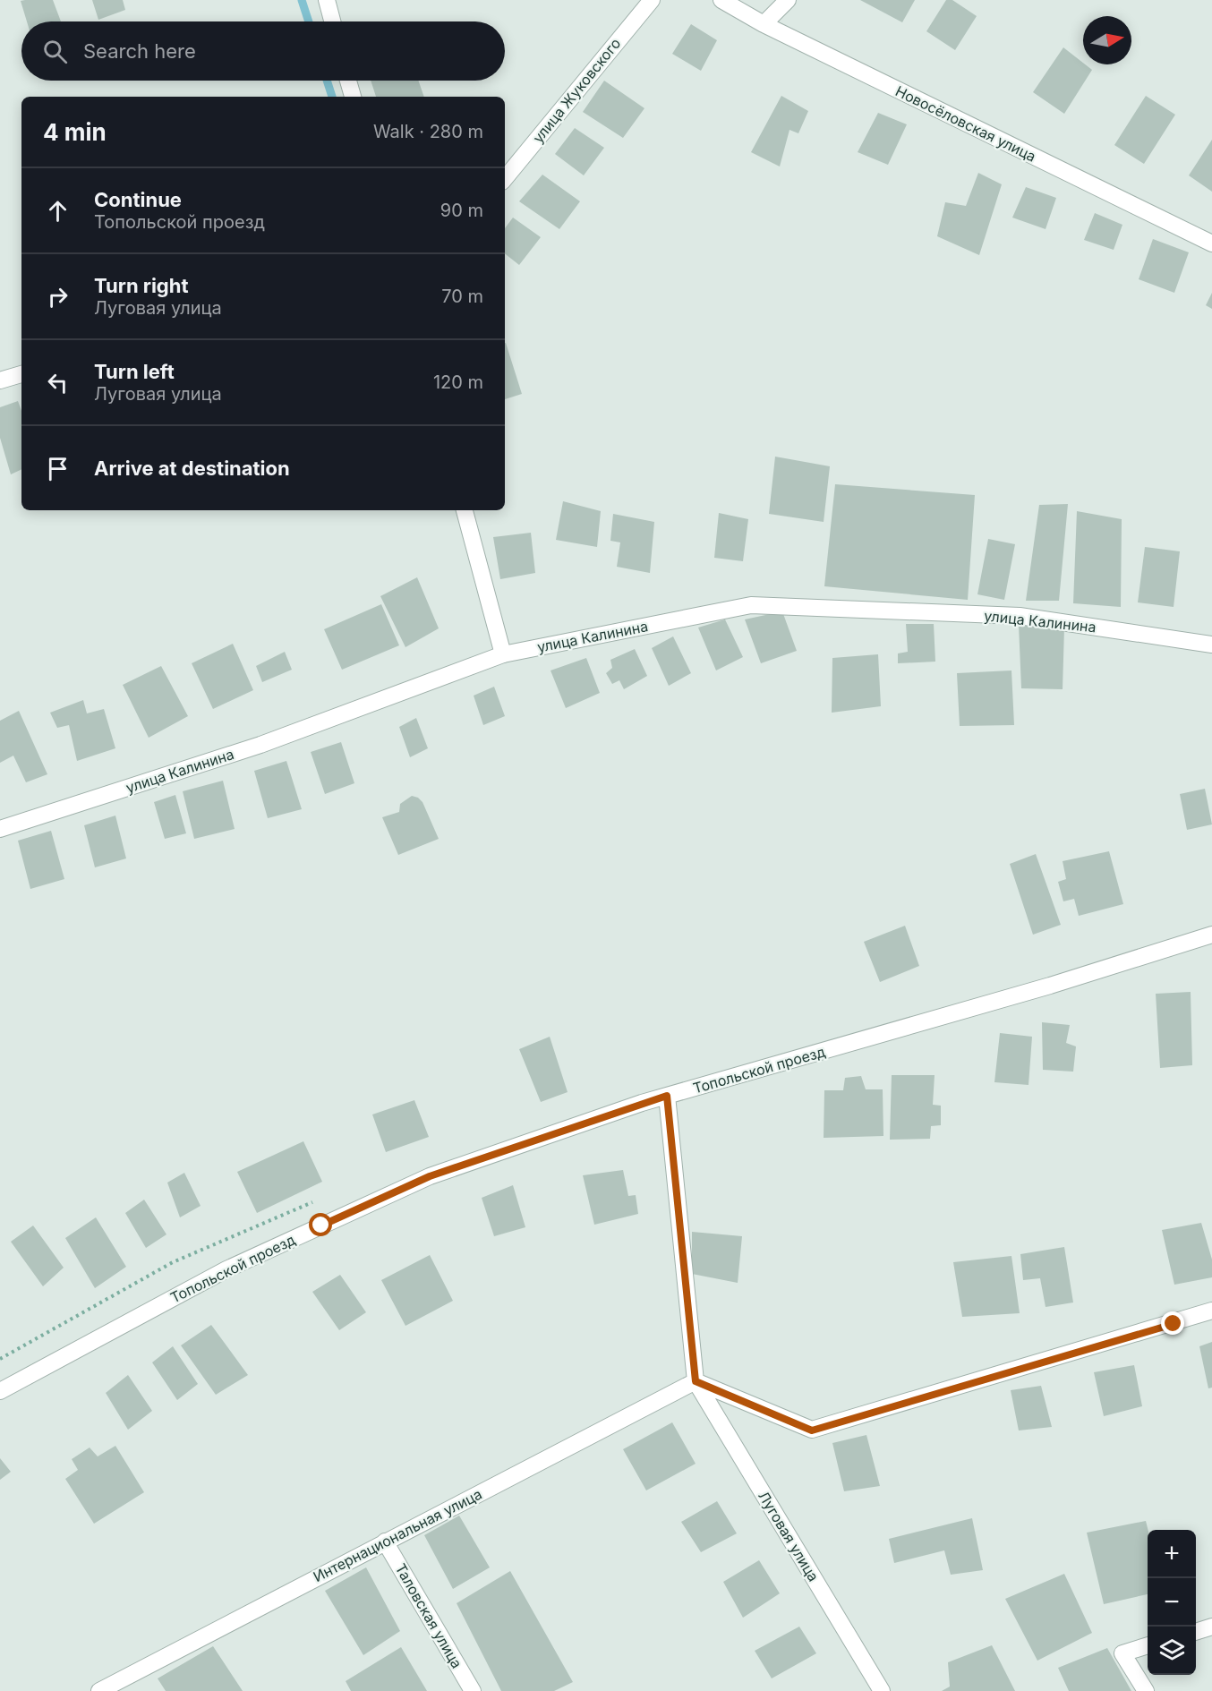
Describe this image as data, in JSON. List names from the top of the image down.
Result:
{
  "streets": {
    "street": [
      "улица Жуковского",
      "Новосёловская улица",
      "улица Калинина",
      "Топольской проезд",
      "Интернациональная улица",
      "Луговая улица",
      "Таловская улица"
    ]
  },
  "crossings": [
    ["Топольской проезд", "Луговая улица"],
    ["Интернациональная улица", "Луговая улица"],
    ["Интернациональная улица", "Таловская улица"]
  ],
  "north": "right",
  "page": {
    "search": "Search here",
    "heading": ["4 min", "Walk · 280 m"],
    "list": [
      ["Continue", "Топольской проезд", "90 m"],
      ["Turn right", "Луговая улица", "70 m"],
      ["Turn left", "Луговая улица", "120 m"],
      "Arrive at destination"
    ],
    "map_buttons": ["+", "−"]
  }
}
